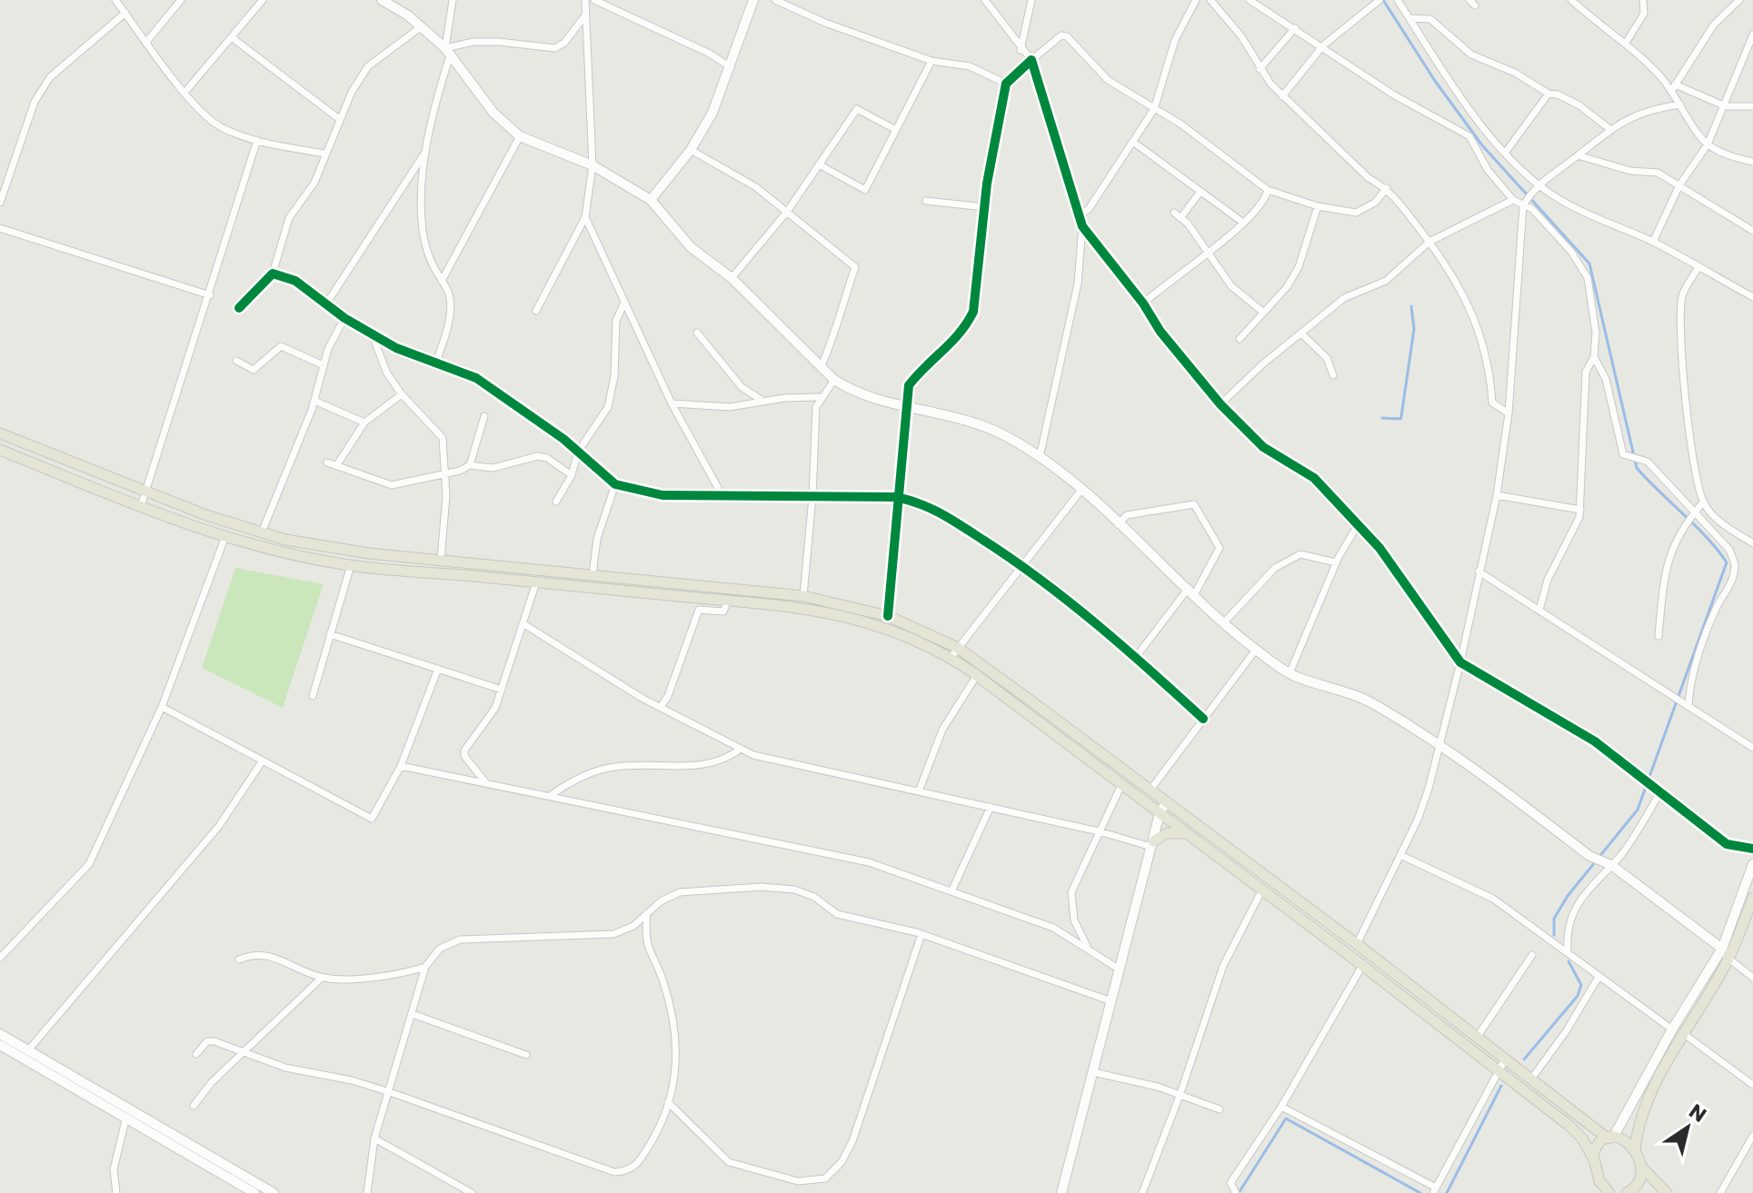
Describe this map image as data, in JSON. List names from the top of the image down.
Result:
{
  "north": "top right"
}
